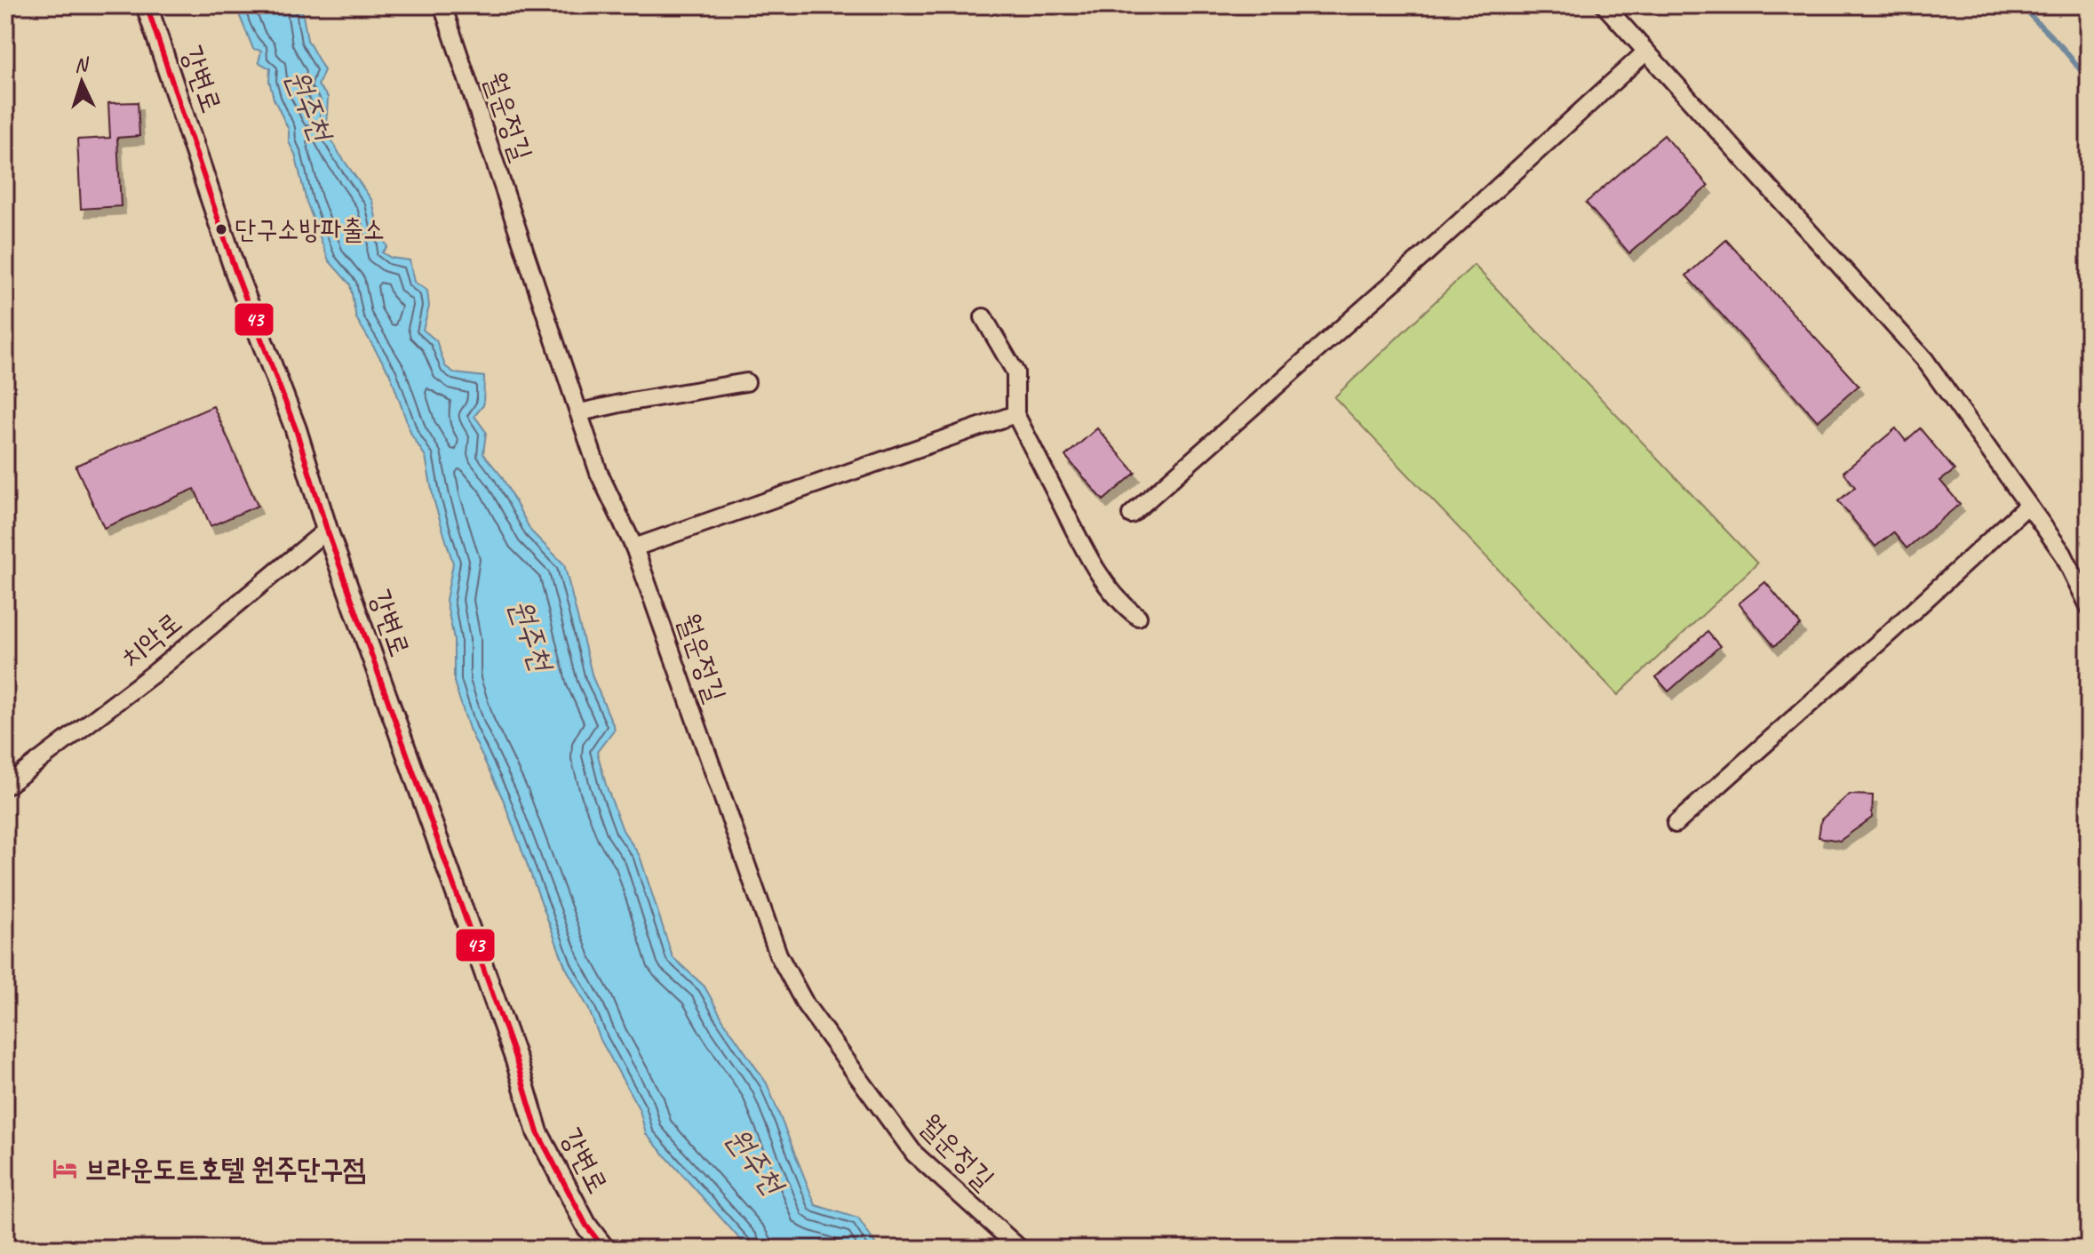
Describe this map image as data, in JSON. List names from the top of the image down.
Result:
{
  "streets": {
    "street": ["강변로", "월운정길", "치악로"]
  },
  "crossings": [
    ["강변로", "치악로"]
  ],
  "water": ["원주천"],
  "places": {
    "other": ["단구소방파출소"],
    "hotel": ["브라운도트호텔 원주단구점"]
  },
  "lines": ["transit line 43"],
  "north": "top"
}
